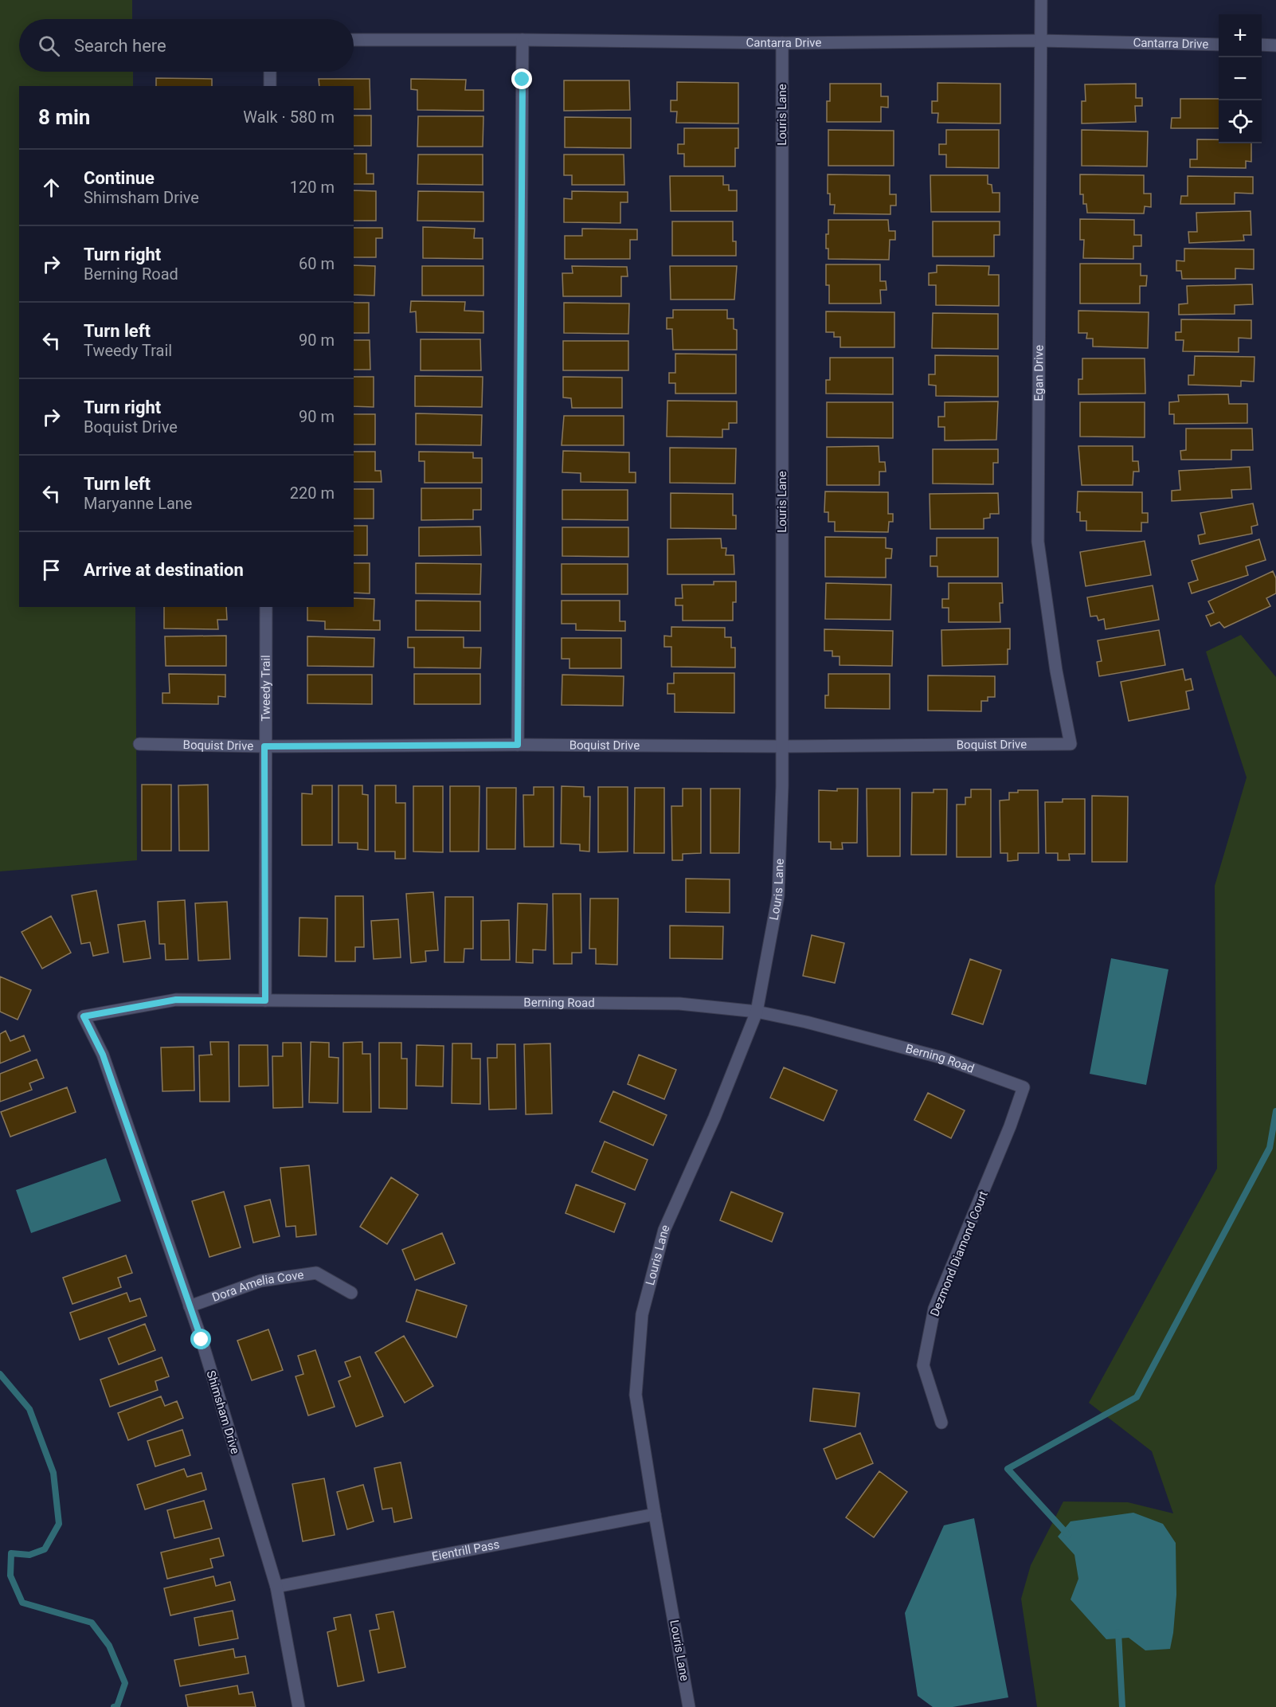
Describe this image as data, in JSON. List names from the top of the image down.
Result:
{
  "streets": {
    "street": [
      "Cantarra Drive",
      "Louris Lane",
      "Egan Drive",
      "Tweedy Trail",
      "Boquist Drive",
      "Berning Road",
      "Dezmond Diamond Court",
      "Dora Amelia Cove",
      "Shimsham Drive",
      "Eientrill Pass"
    ]
  },
  "crossings": [
    ["Cantarra Drive", "Louris Lane"],
    ["Cantarra Drive", "Egan Drive"],
    ["Louris Lane", "Boquist Drive"],
    ["Louris Lane", "Berning Road"],
    ["Louris Lane", "Eientrill Pass"],
    ["Egan Drive", "Boquist Drive"],
    ["Tweedy Trail", "Boquist Drive"],
    ["Tweedy Trail", "Berning Road"],
    ["Berning Road", "Dezmond Diamond Court"],
    ["Berning Road", "Shimsham Drive"],
    ["Dora Amelia Cove", "Shimsham Drive"],
    ["Shimsham Drive", "Eientrill Pass"]
  ],
  "page": {
    "map_buttons": ["+", "−"],
    "search": "Search here",
    "heading": ["8 min", "Walk · 580 m"],
    "list": [
      ["Continue", "Shimsham Drive", "120 m"],
      ["Turn right", "Berning Road", "60 m"],
      ["Turn left", "Tweedy Trail", "90 m"],
      ["Turn right", "Boquist Drive", "90 m"],
      ["Turn left", "Maryanne Lane", "220 m"],
      "Arrive at destination"
    ]
  }
}
